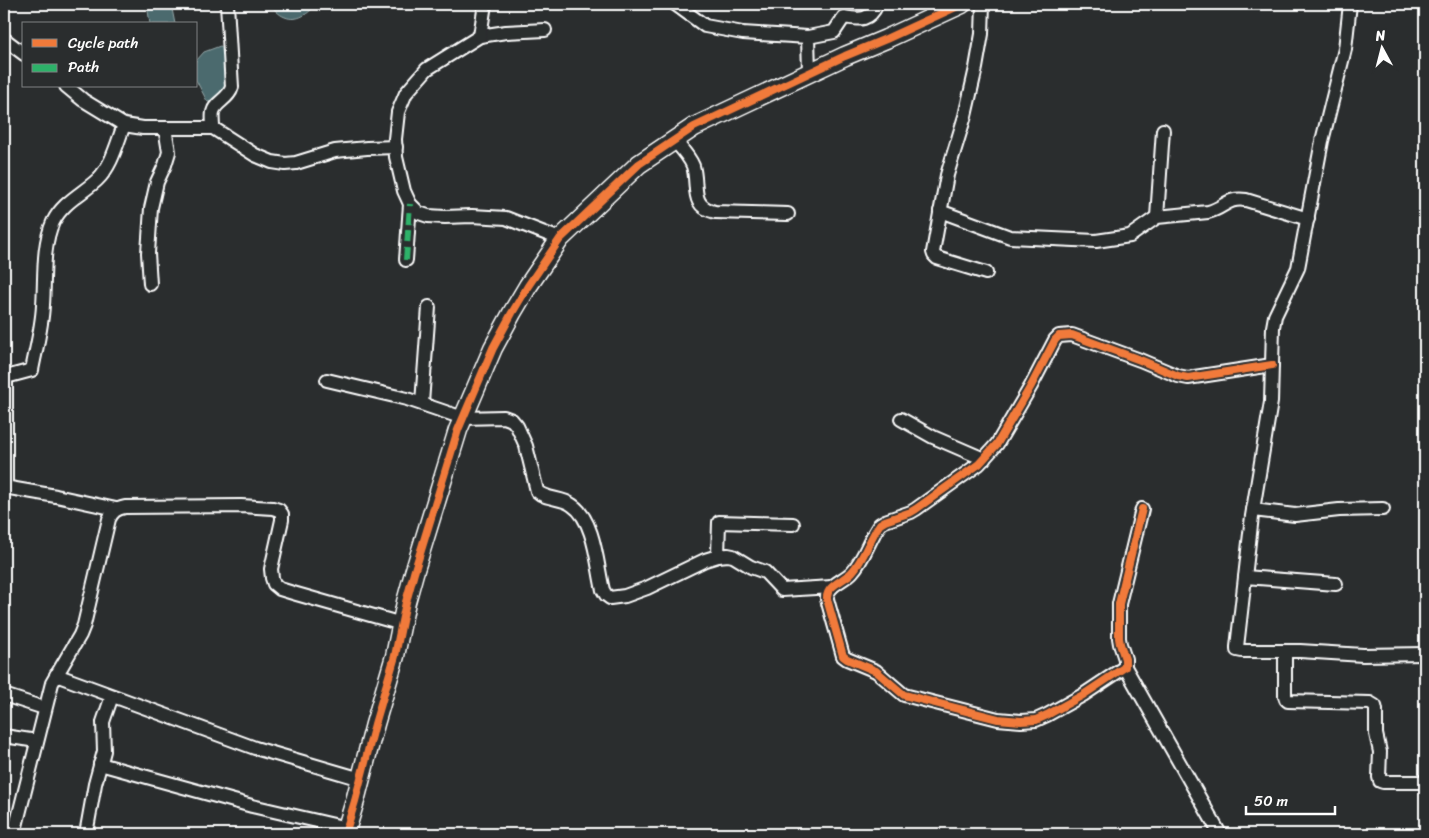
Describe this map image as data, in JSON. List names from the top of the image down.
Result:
{
  "legend": ["Cycle path", "Path"],
  "scale_bar": "50 m",
  "north": "top"
}
